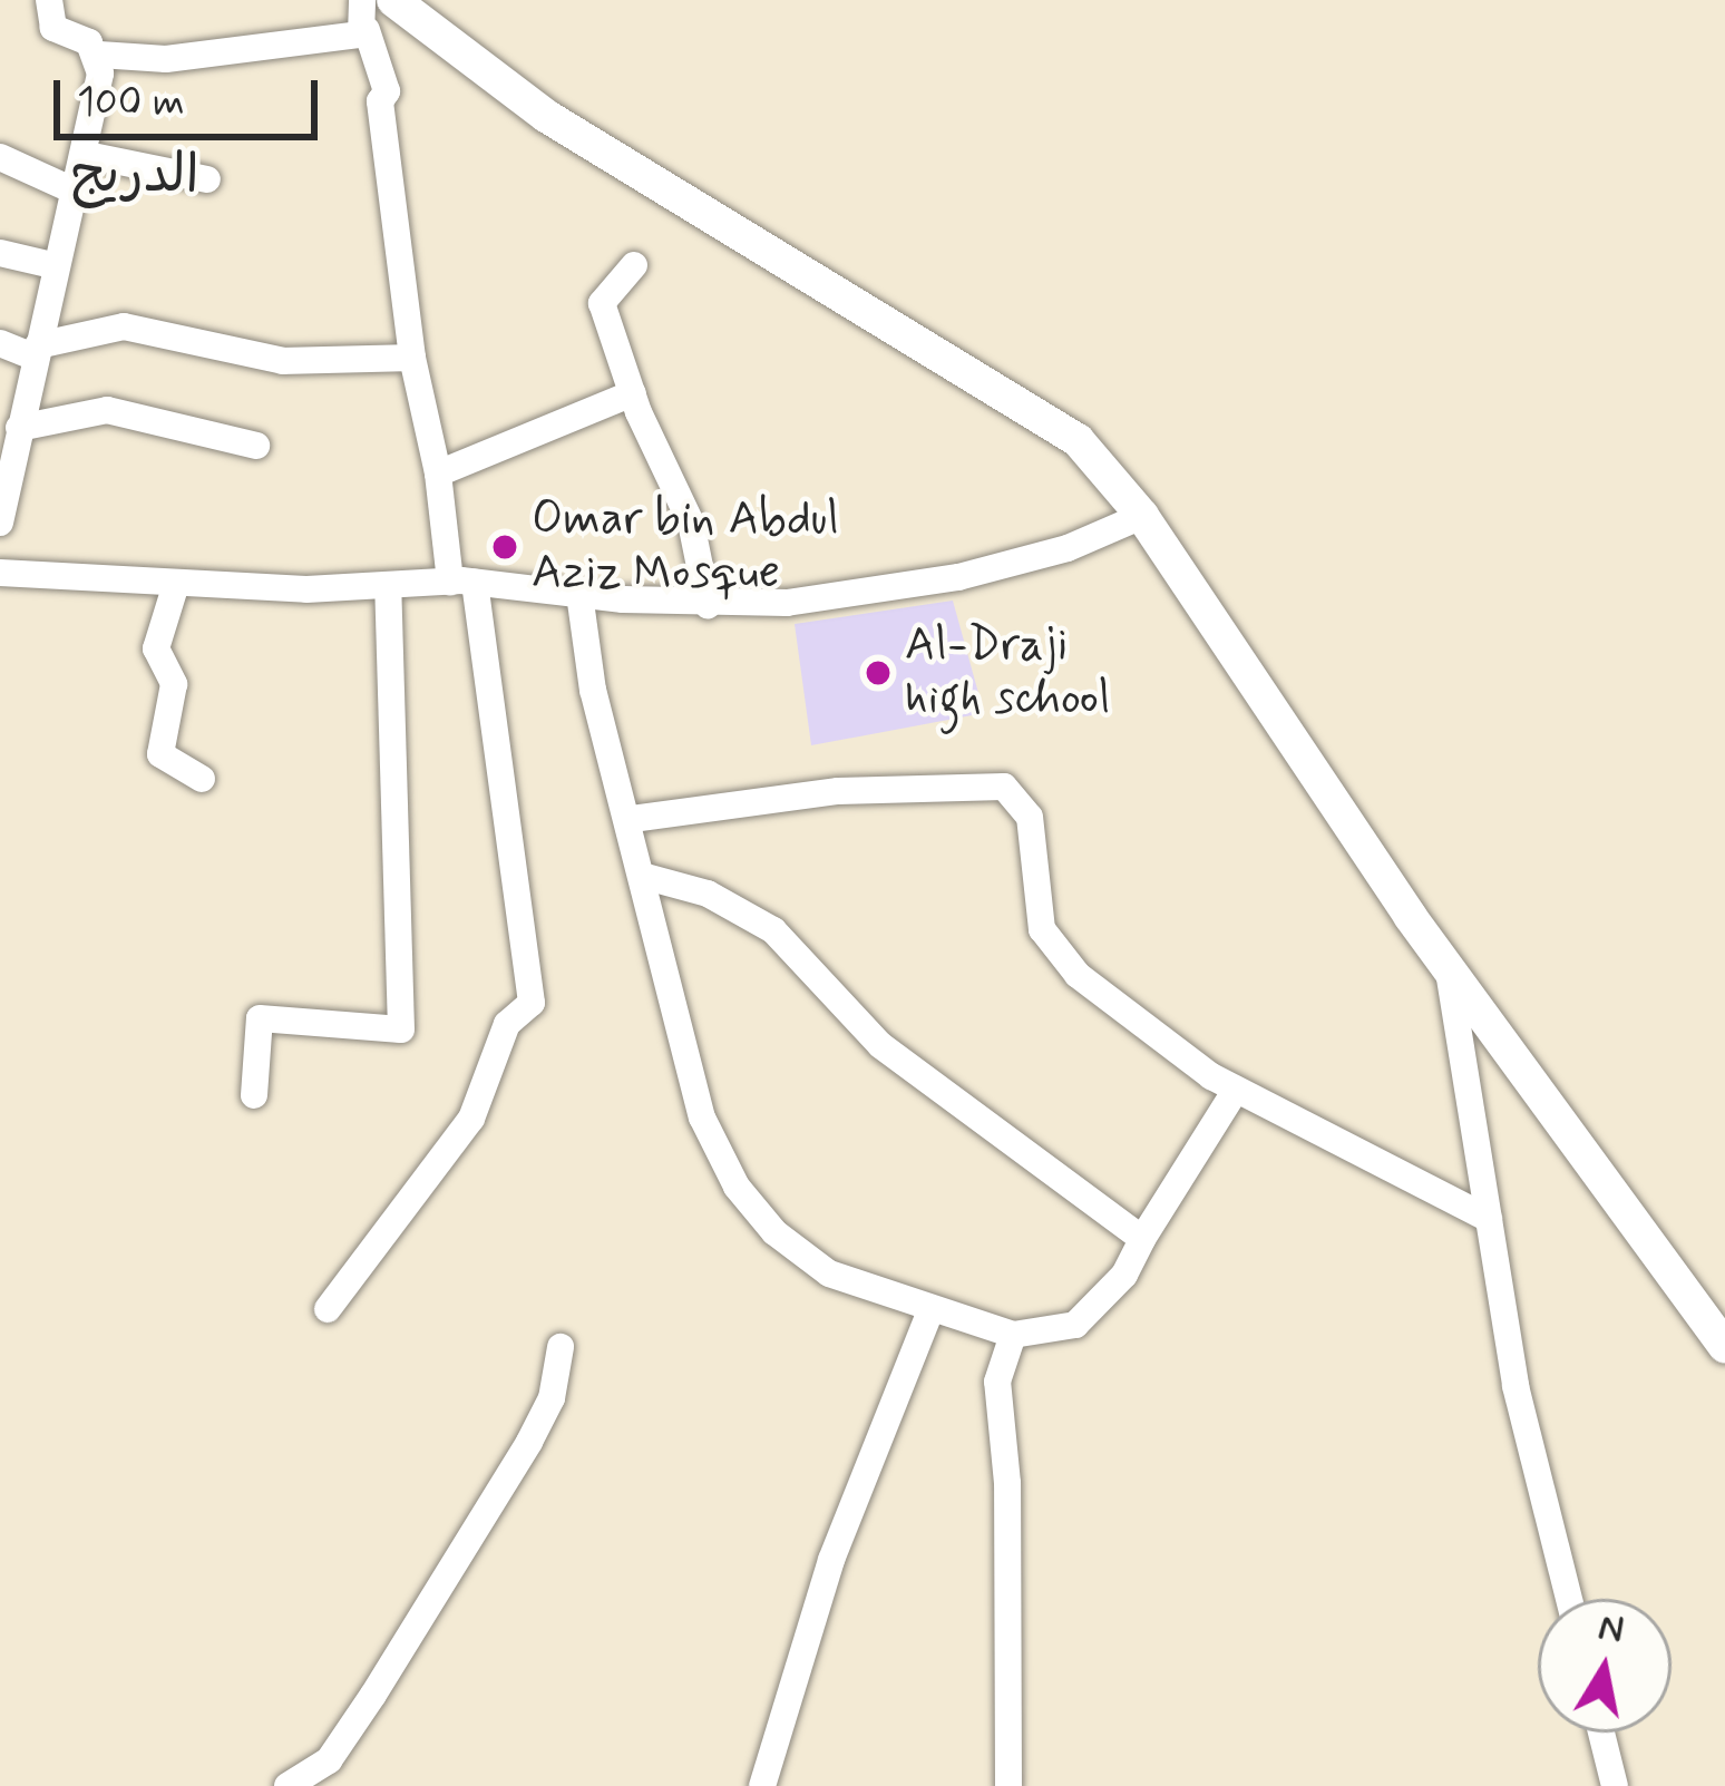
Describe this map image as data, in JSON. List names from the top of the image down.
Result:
{
  "districts": ["الدريج"],
  "places": ["Omar bin Abdul Aziz Mosque", "Al-Draji high school"],
  "scale_bar": "100 m",
  "north": "top"
}
